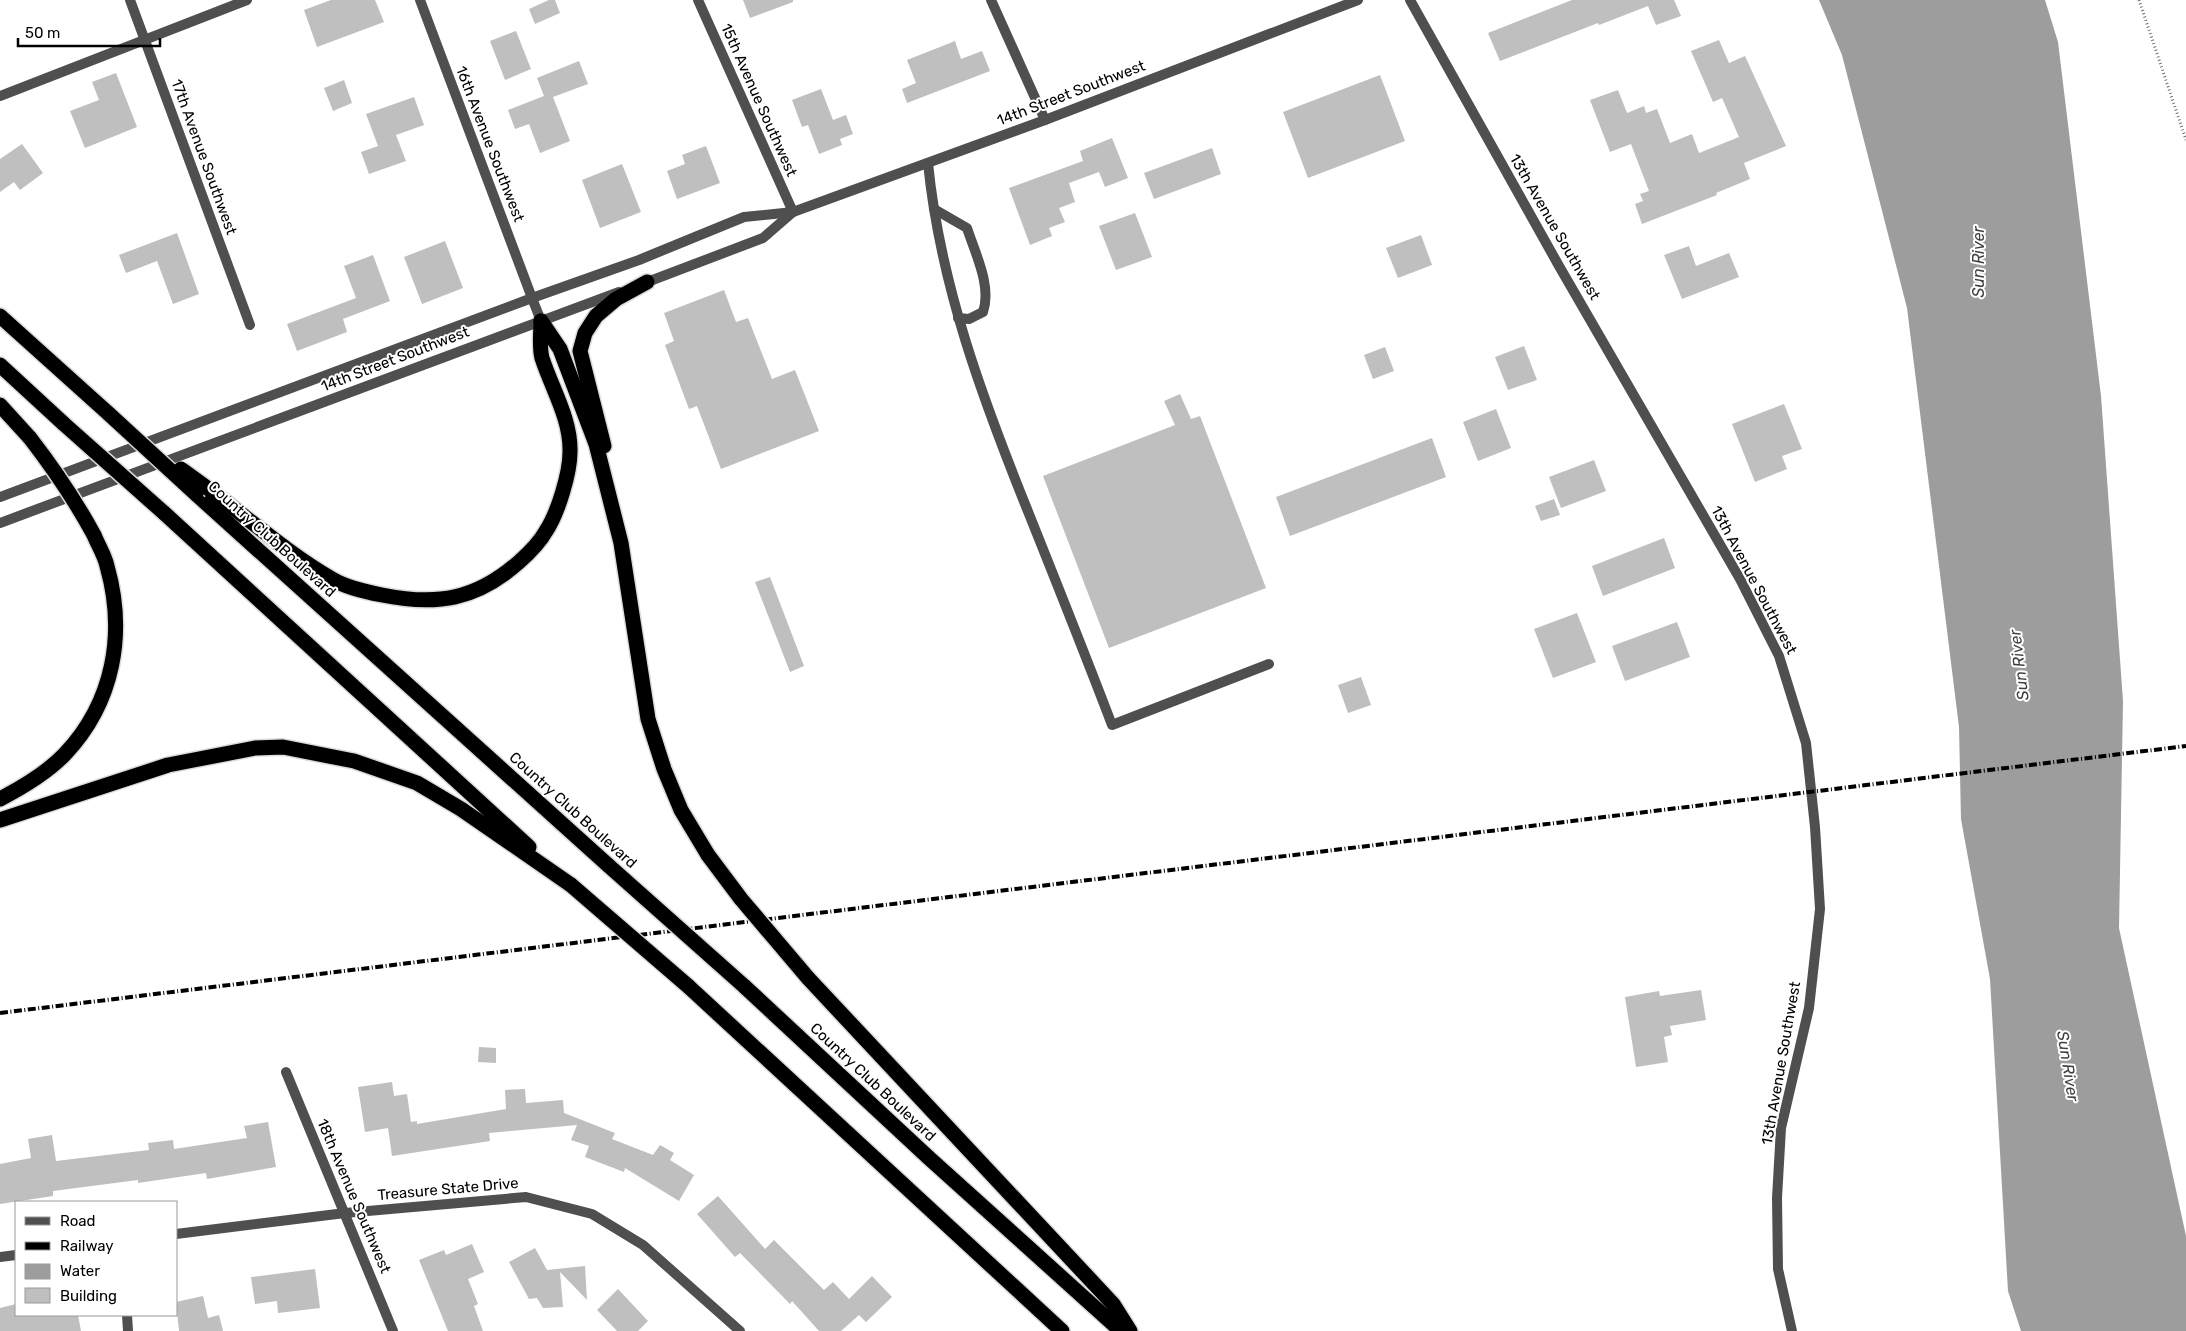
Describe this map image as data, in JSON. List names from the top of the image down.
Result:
{
  "streets": {
    "highway": ["Country Club Boulevard"],
    "street": [
      "14th Street Southwest",
      "15th Avenue Southwest",
      "16th Avenue Southwest",
      "17th Avenue Southwest",
      "13th Avenue Southwest",
      "Treasure State Drive",
      "18th Avenue Southwest"
    ]
  },
  "crossings": [
    ["14th Street Southwest", "15th Avenue Southwest"],
    ["14th Street Southwest", "16th Avenue Southwest"],
    ["Treasure State Drive", "18th Avenue Southwest"]
  ],
  "water": ["Sun River"],
  "legend": [
    "Road",
    "Railway",
    "Water",
    "Building"
  ],
  "scale_bar": "50 m"
}
